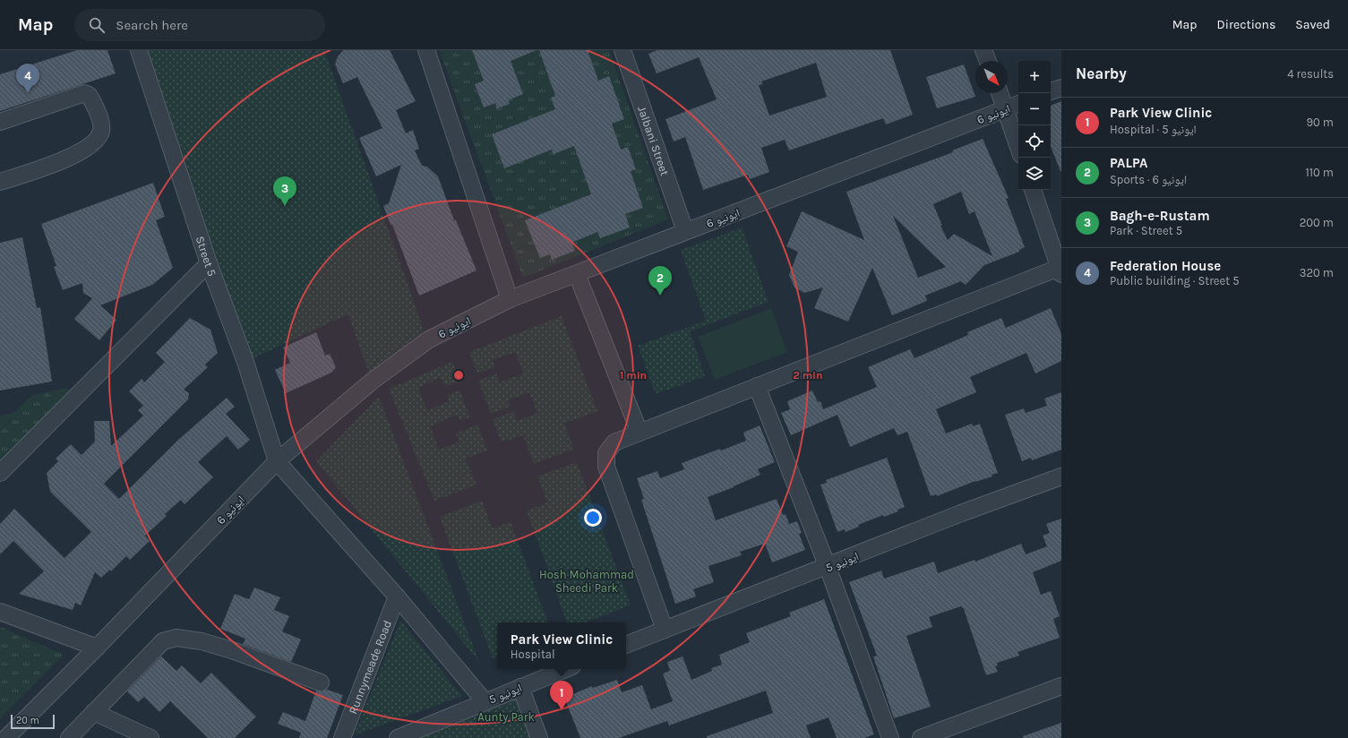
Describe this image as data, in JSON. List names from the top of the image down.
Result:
{
  "streets": {
    "street": [
      "ایونیو 6",
      "Jalbani Street",
      "Street 5",
      "ایونیو 5",
      "Runnymeade Road"
    ]
  },
  "crossings": [
    ["ایونیو 6", "Jalbani Street"],
    ["ایونیو 6", "Street 5"]
  ],
  "parks": ["Hosh Mohammad Sheedi Park", "Aunty Park"],
  "scale_bar": "20 m",
  "north": "bottom right",
  "page": {
    "header": "Map",
    "search": "Search here",
    "nav": ["Map", "Directions", "Saved"],
    "heading": ["Nearby", "4 results"],
    "map_buttons": ["+", "−"],
    "pins": [
      "4",
      "3",
      "2",
      "1"
    ],
    "list": [
      {
        "mark": "1",
        "name": "Park View Clinic",
        "note": "Hospital · ایونیو 5",
        "value": "90 m"
      },
      {
        "mark": "2",
        "name": "PALPA",
        "note": "Sports · ایونیو 6",
        "value": "110 m"
      },
      {
        "mark": "3",
        "name": "Bagh-e-Rustam",
        "note": "Park · Street 5",
        "value": "200 m"
      },
      {
        "mark": "4",
        "name": "Federation House",
        "note": "Public building · Street 5",
        "value": "320 m"
      }
    ],
    "popup": ["Park View Clinic", "Hospital"],
    "scale": "20 m"
  },
  "rings": ["1 min", "2 min"]
}
